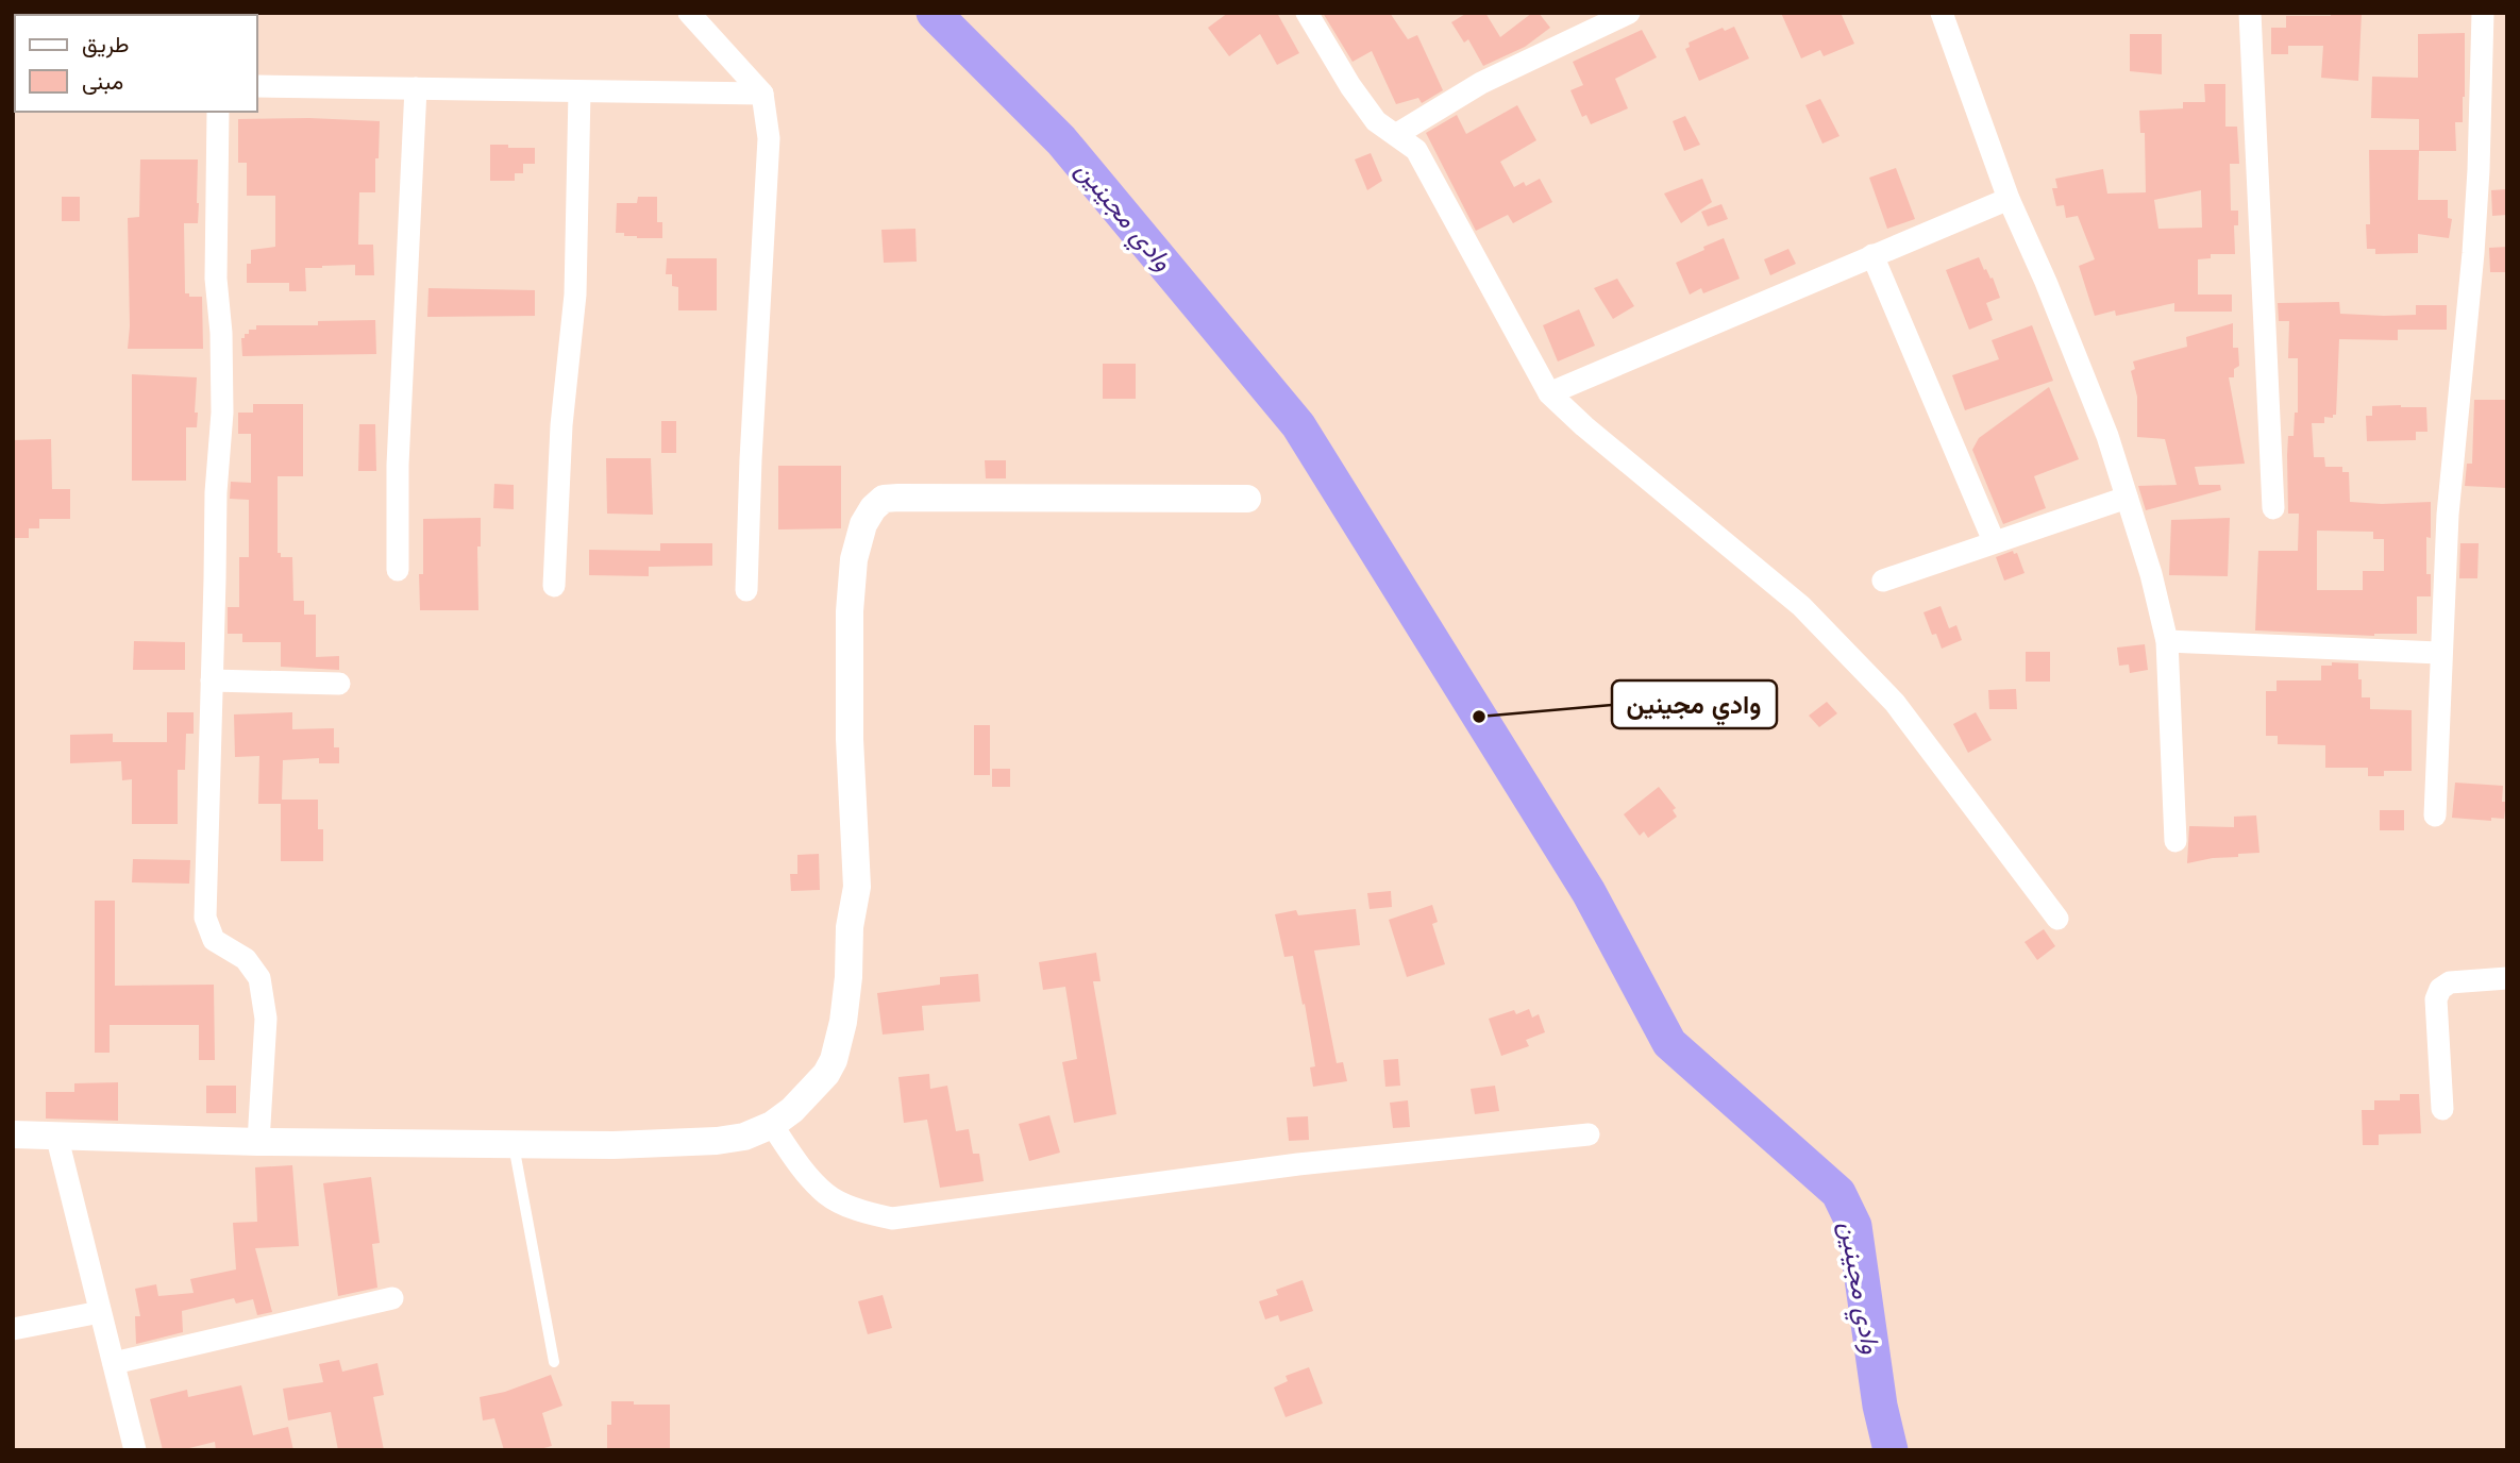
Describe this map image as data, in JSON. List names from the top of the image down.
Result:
{
  "water": ["وادي مجينين"],
  "places": ["وادي مجينين"],
  "legend": ["طريق", "مبنى"]
}
